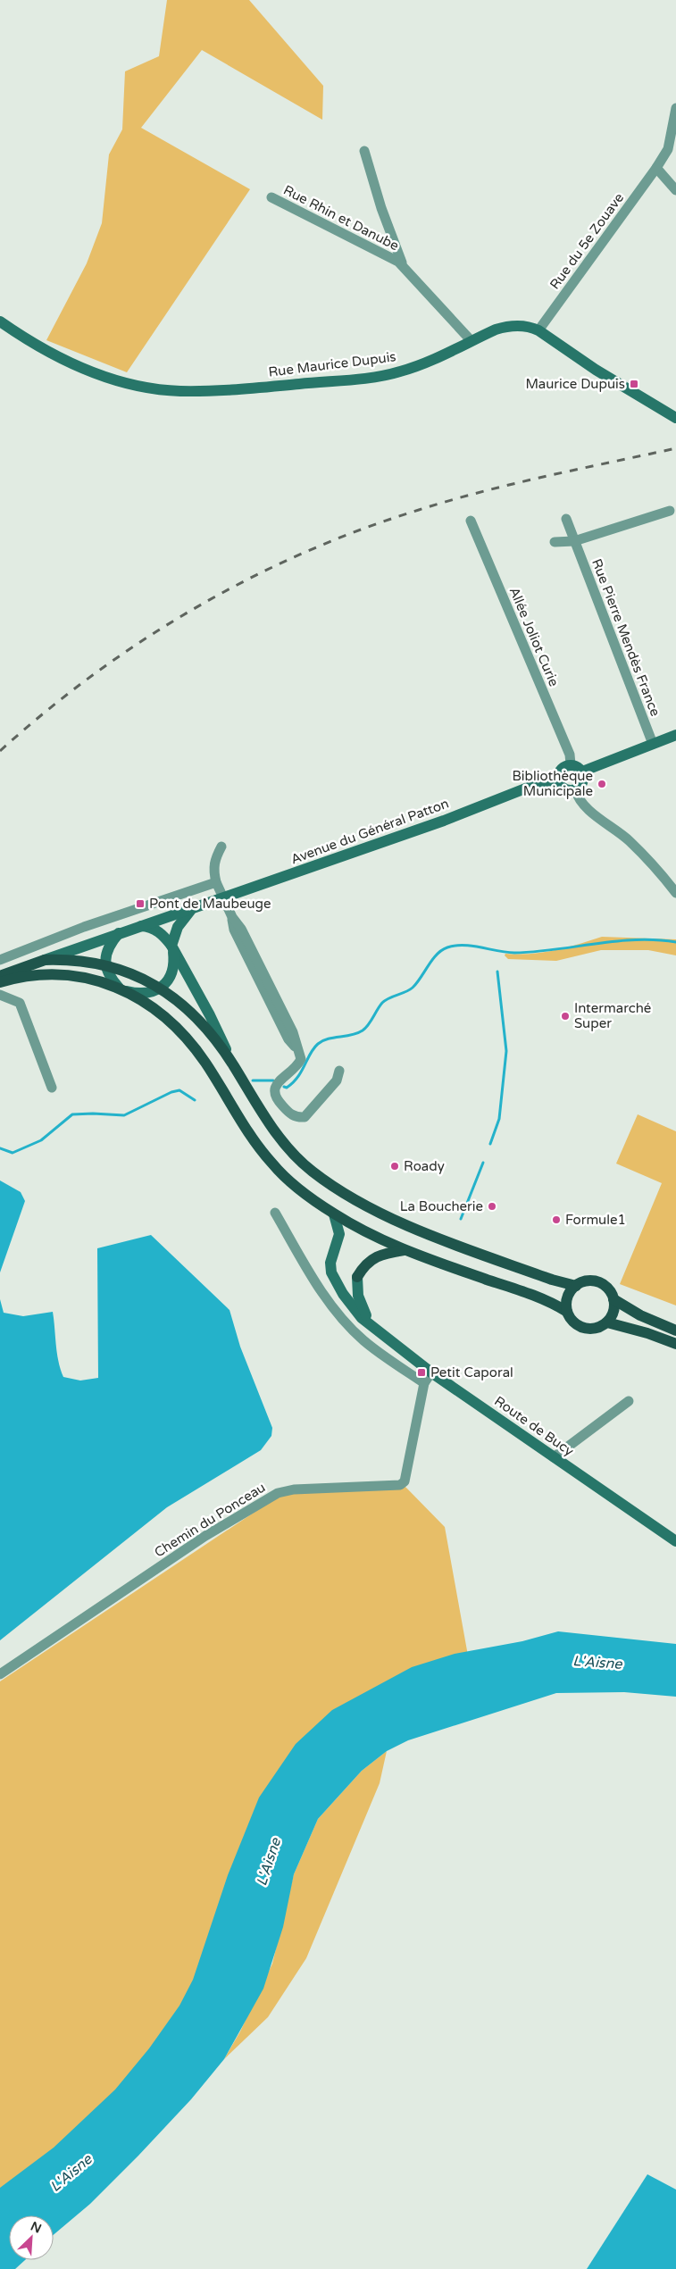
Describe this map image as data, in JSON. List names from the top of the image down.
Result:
{
  "streets": {
    "main road": ["Rue Maurice Dupuis", "Avenue du Général Patton", "Route de Bucy"],
    "street": [
      "Rue Rhin et Danube",
      "Rue du 5e Zouave",
      "Allée Joliot Curie",
      "Rue Pierre Mendès France",
      "Chemin du Ponceau"
    ]
  },
  "crossings": [
    ["Rue Rhin et Danube", "Rue Maurice Dupuis"],
    ["Rue du 5e Zouave", "Rue Maurice Dupuis"],
    ["Allée Joliot Curie", "Avenue du Général Patton"],
    ["Route de Bucy", "Chemin du Ponceau"]
  ],
  "water": ["L'Aisne"],
  "places": {
    "transit": ["Maurice Dupuis", "Pont de Maubeuge", "Petit Caporal"],
    "other": [
      "Bibliothèque Municipale",
      "Intermarché Super",
      "Roady",
      "La Boucherie",
      "Formule1"
    ]
  },
  "north": "top right"
}
